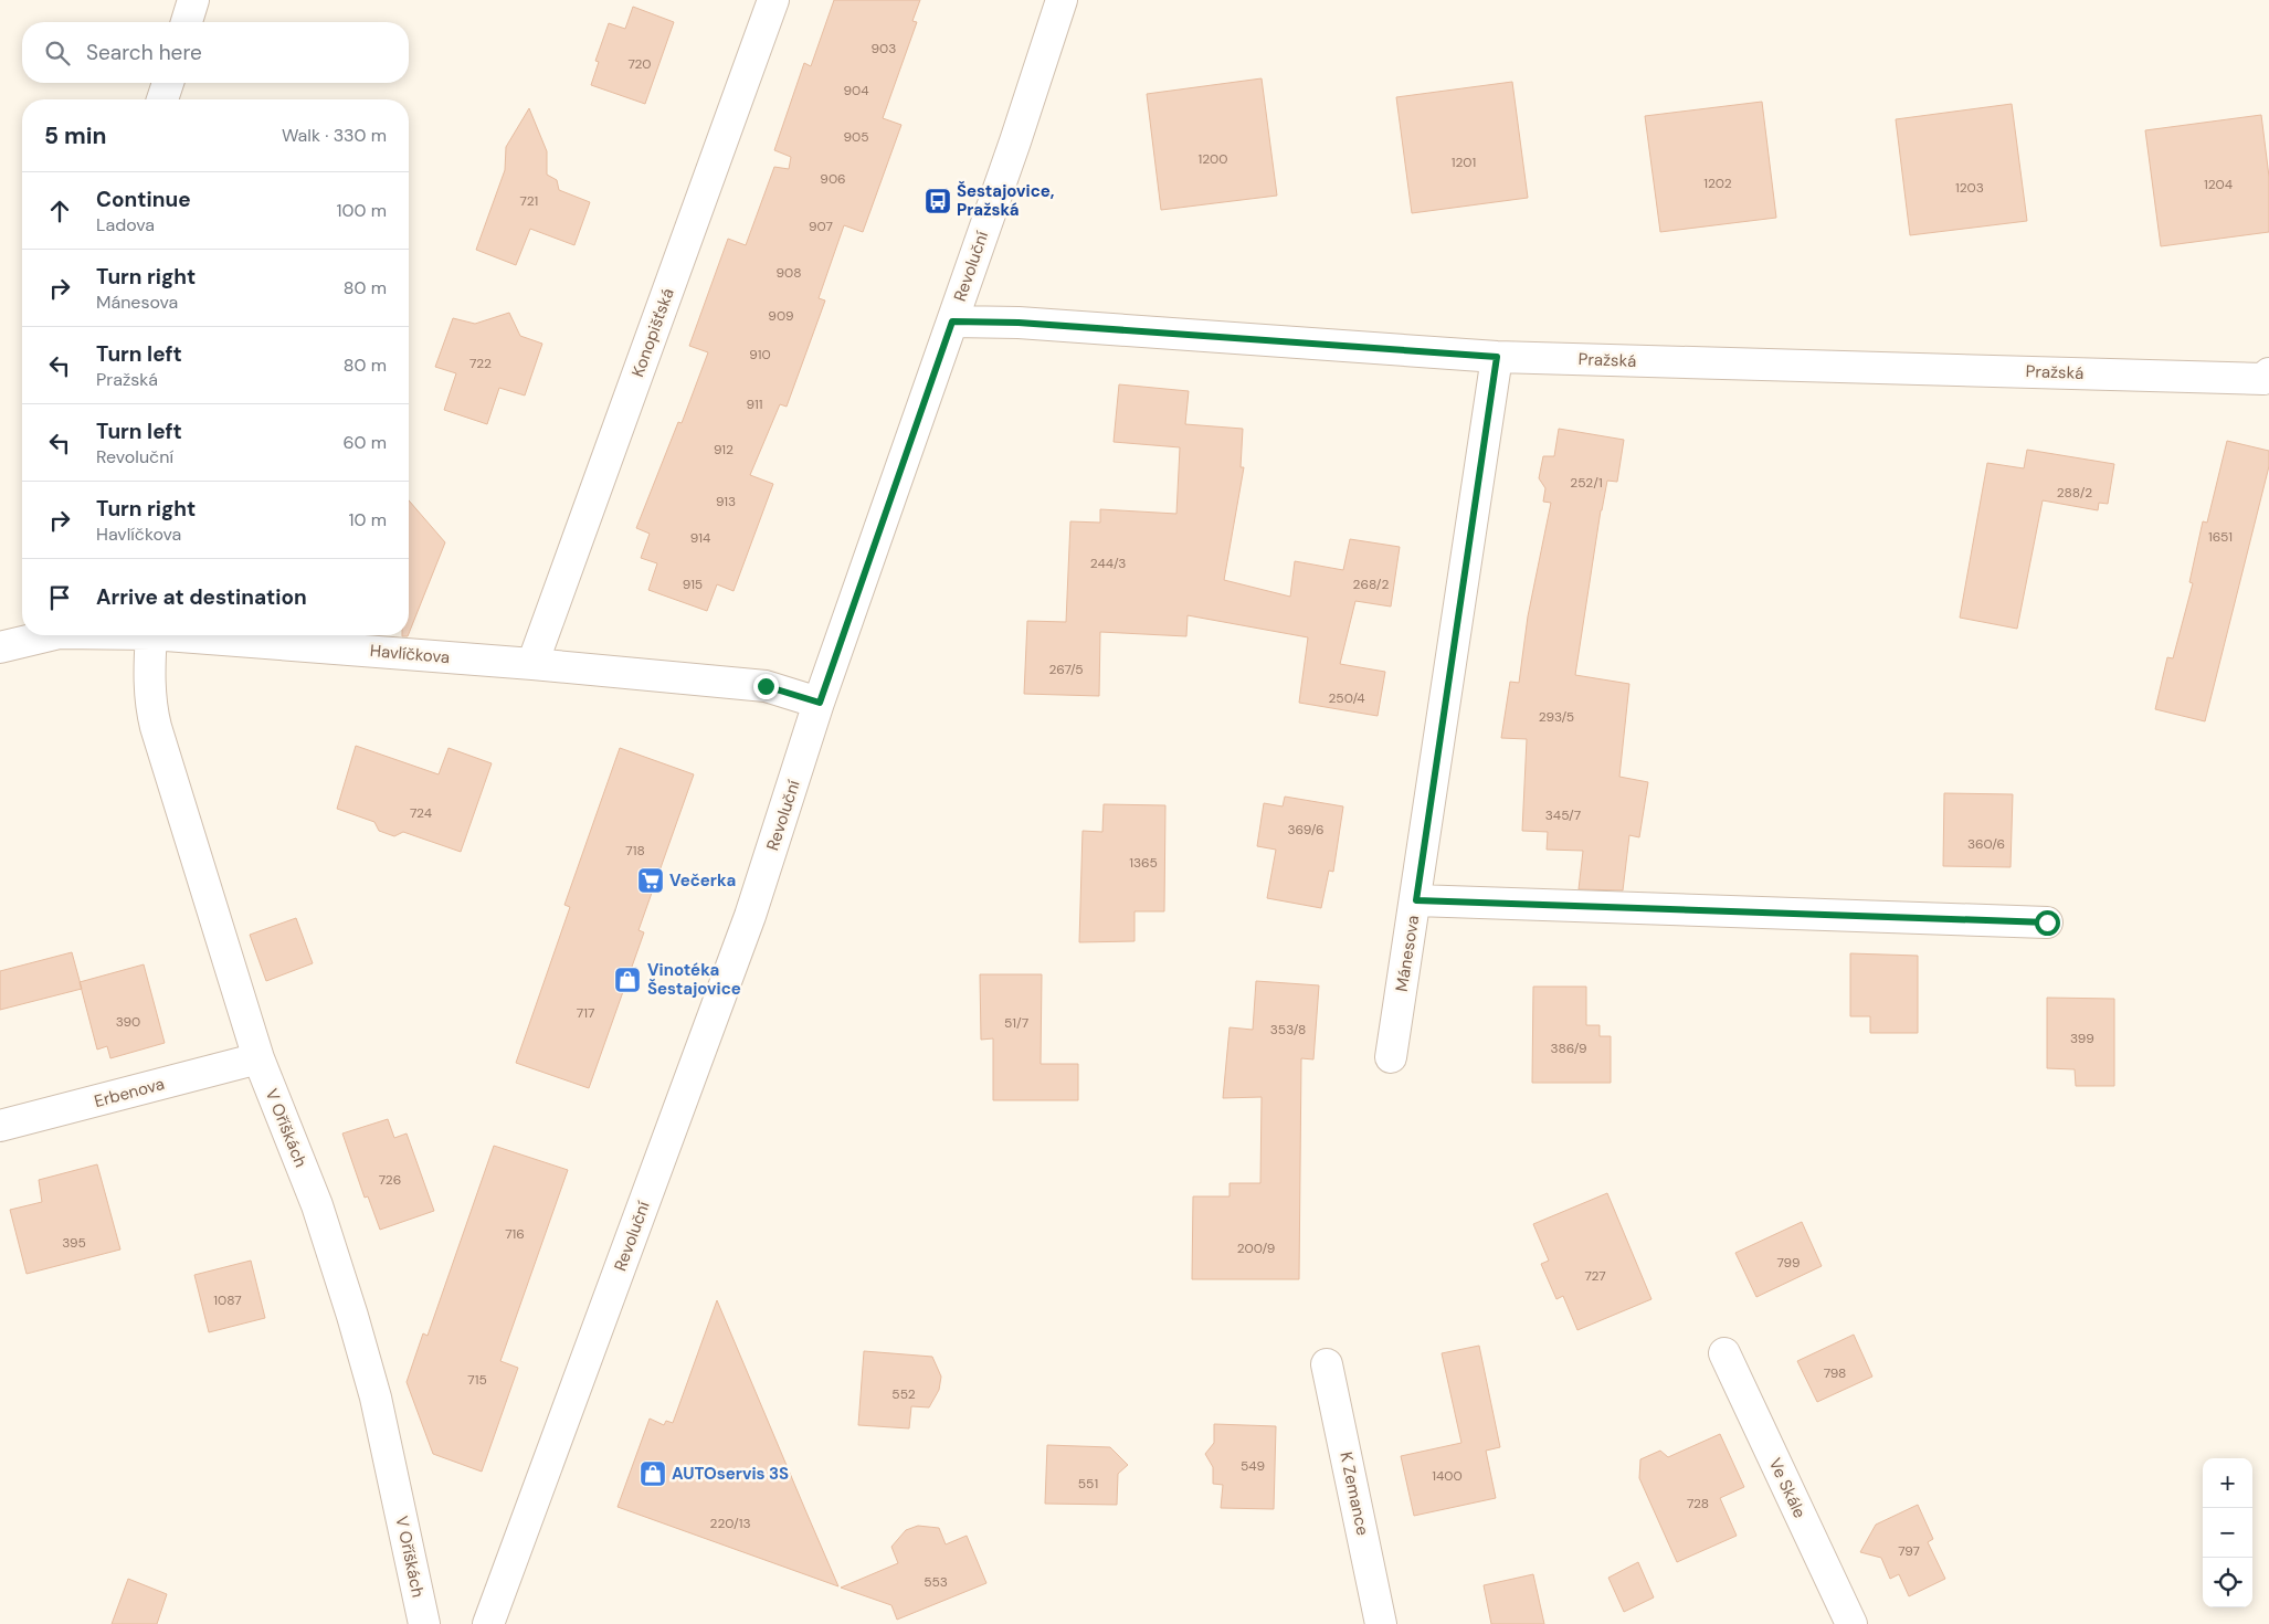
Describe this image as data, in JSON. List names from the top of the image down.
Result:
{
  "streets": {
    "street": [
      "Revoluční",
      "Konopišťská",
      "Pražská",
      "Havlíčkova",
      "Mánesova",
      "Erbenova",
      "V Oříškách",
      "Ve Skále",
      "K Zemance"
    ]
  },
  "crossings": [
    ["Revoluční", "Pražská"],
    ["Revoluční", "Havlíčkova"],
    ["Konopišťská", "Havlíčkova"],
    ["Pražská", "Mánesova"],
    ["Erbenova", "V Oříškách"]
  ],
  "places": {
    "bus stop": ["Šestajovice, Pražská"],
    "supermarket": ["Večerka"],
    "shop": ["Vinotéka Šestajovice", "AUTOservis 3S"]
  },
  "house_numbers": [
    "903",
    "720",
    "904",
    "905",
    "1200",
    "1201",
    "906",
    "1202",
    "1204",
    "1203",
    "721",
    "907",
    "908",
    "909",
    "910",
    "722",
    "911",
    "912",
    "252/1",
    "288/2",
    "913",
    "1651",
    "914",
    "244/3",
    "915",
    "268/2",
    "267/5",
    "250/4",
    "293/5",
    "724",
    "345/7",
    "369/6",
    "360/6",
    "718",
    "1365",
    "717",
    "390",
    "51/7",
    "353/8",
    "399",
    "386/9",
    "726",
    "716",
    "395",
    "200/9",
    "799",
    "727",
    "1087",
    "798",
    "715",
    "552",
    "549",
    "1400",
    "551",
    "728",
    "220/13",
    "797",
    "553"
  ],
  "page": {
    "search": "Search here",
    "heading": ["5 min", "Walk · 330 m"],
    "list": [
      ["Continue", "Ladova", "100 m"],
      ["Turn right", "Mánesova", "80 m"],
      ["Turn left", "Pražská", "80 m"],
      ["Turn left", "Revoluční", "60 m"],
      ["Turn right", "Havlíčkova", "10 m"],
      "Arrive at destination"
    ],
    "map_buttons": ["+", "−"]
  }
}
